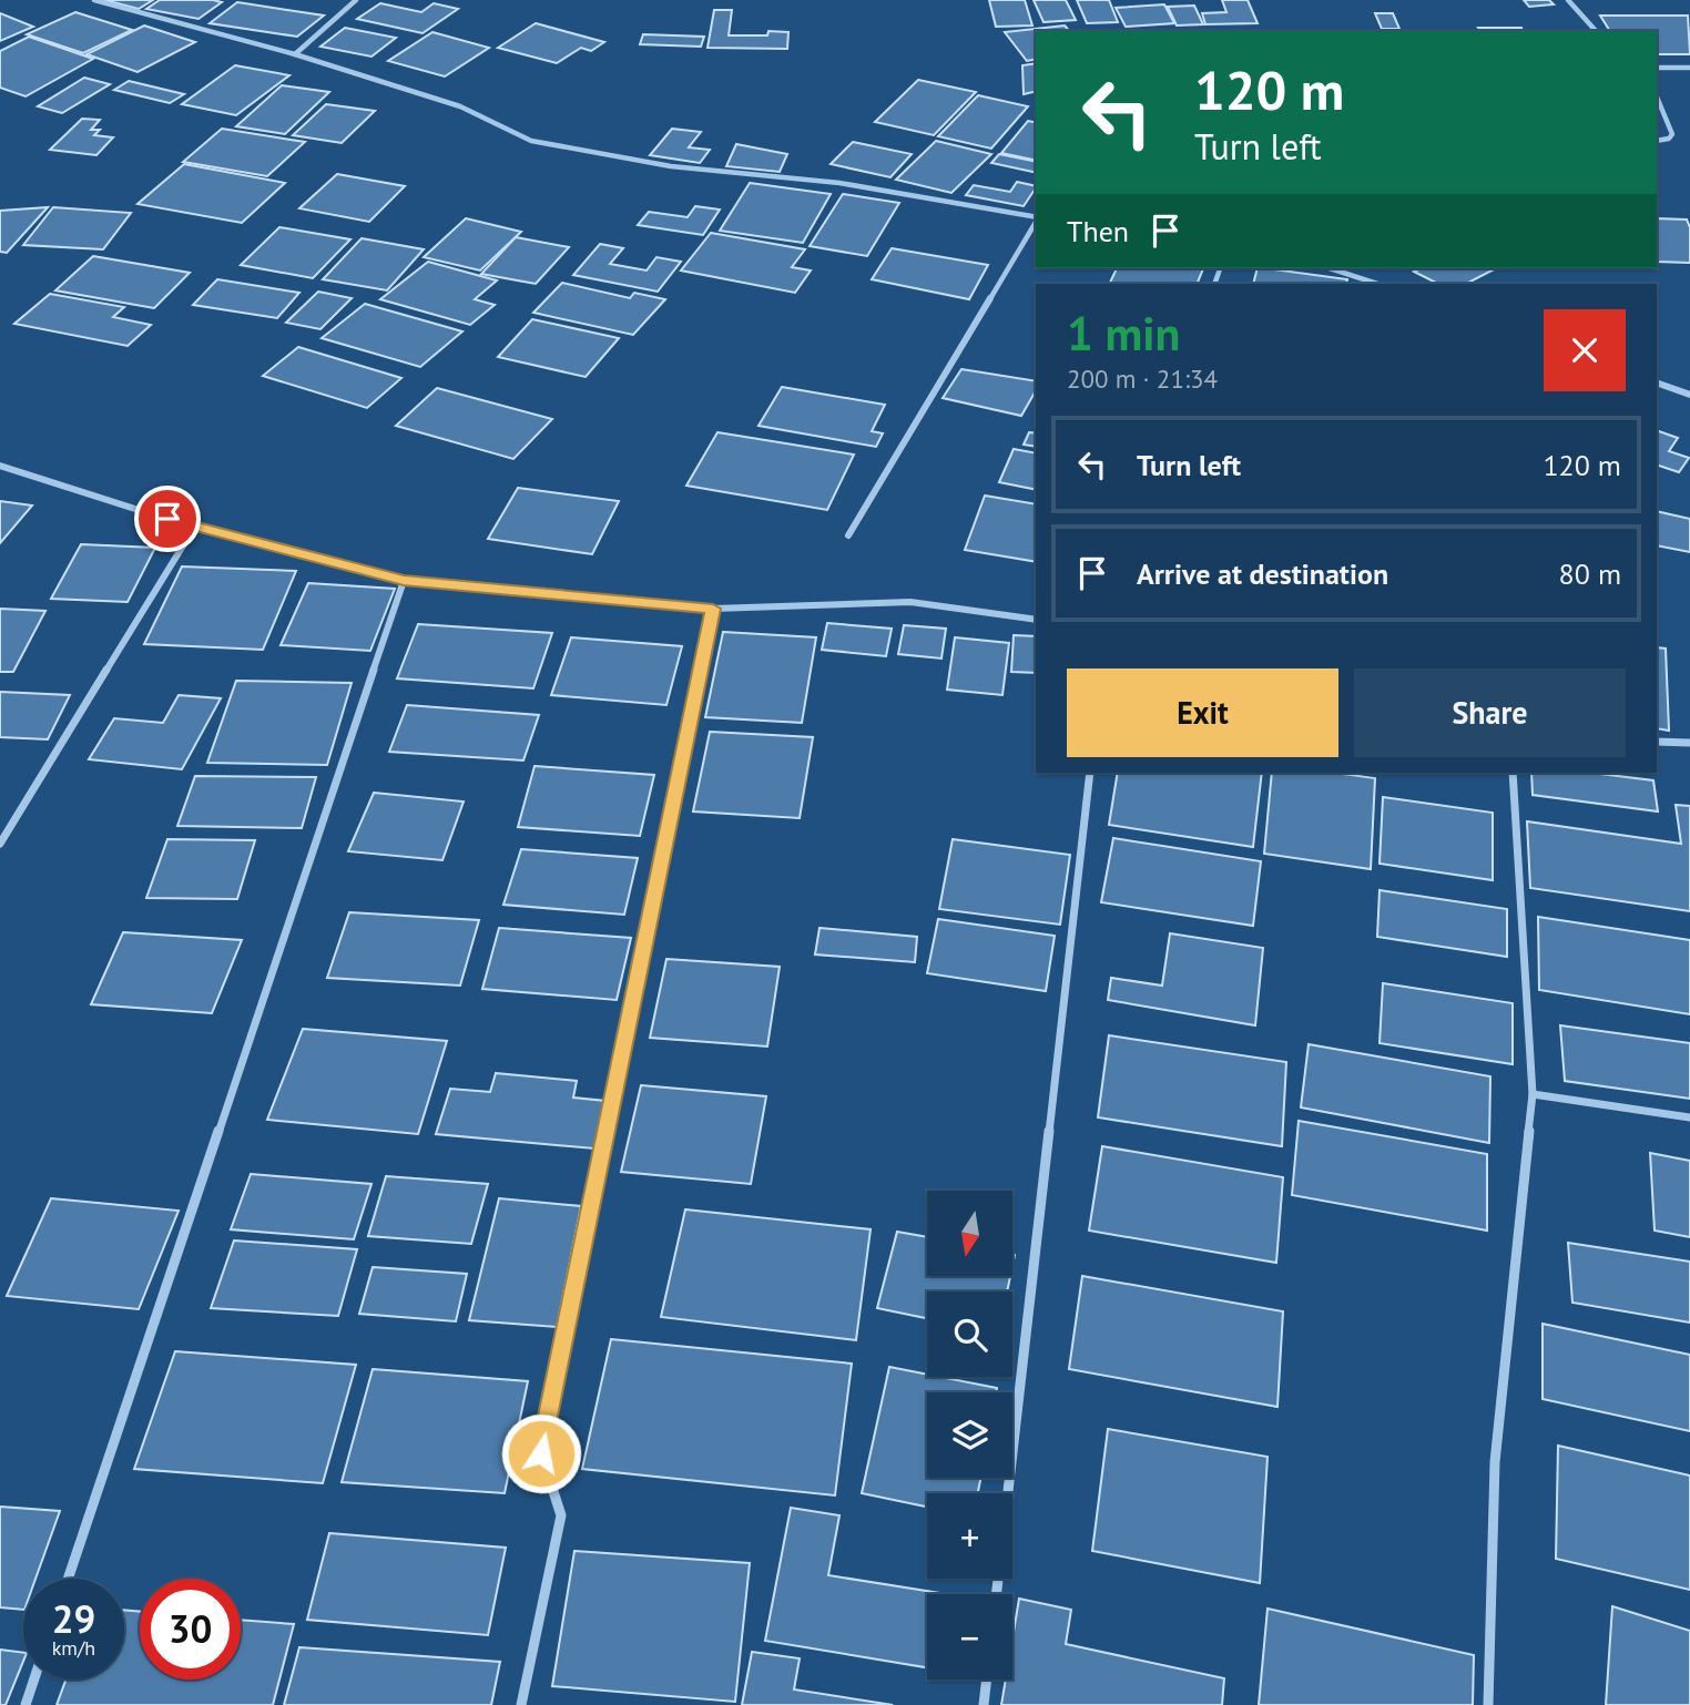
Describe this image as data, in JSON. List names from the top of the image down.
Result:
{
  "north": "bottom",
  "page": {
    "turn": ["120 m", "Turn left"],
    "then": "Then",
    "heading": ["1 min", "200 m · 21:34"],
    "list": [
      {
        "name": "Turn left",
        "value": "120 m"
      },
      {
        "name": "Arrive at destination",
        "value": "80 m"
      }
    ],
    "buttons": ["Exit", "Share"],
    "map_buttons": ["+", "−"],
    "speed": "29 km/h",
    "limit": "30"
  }
}
